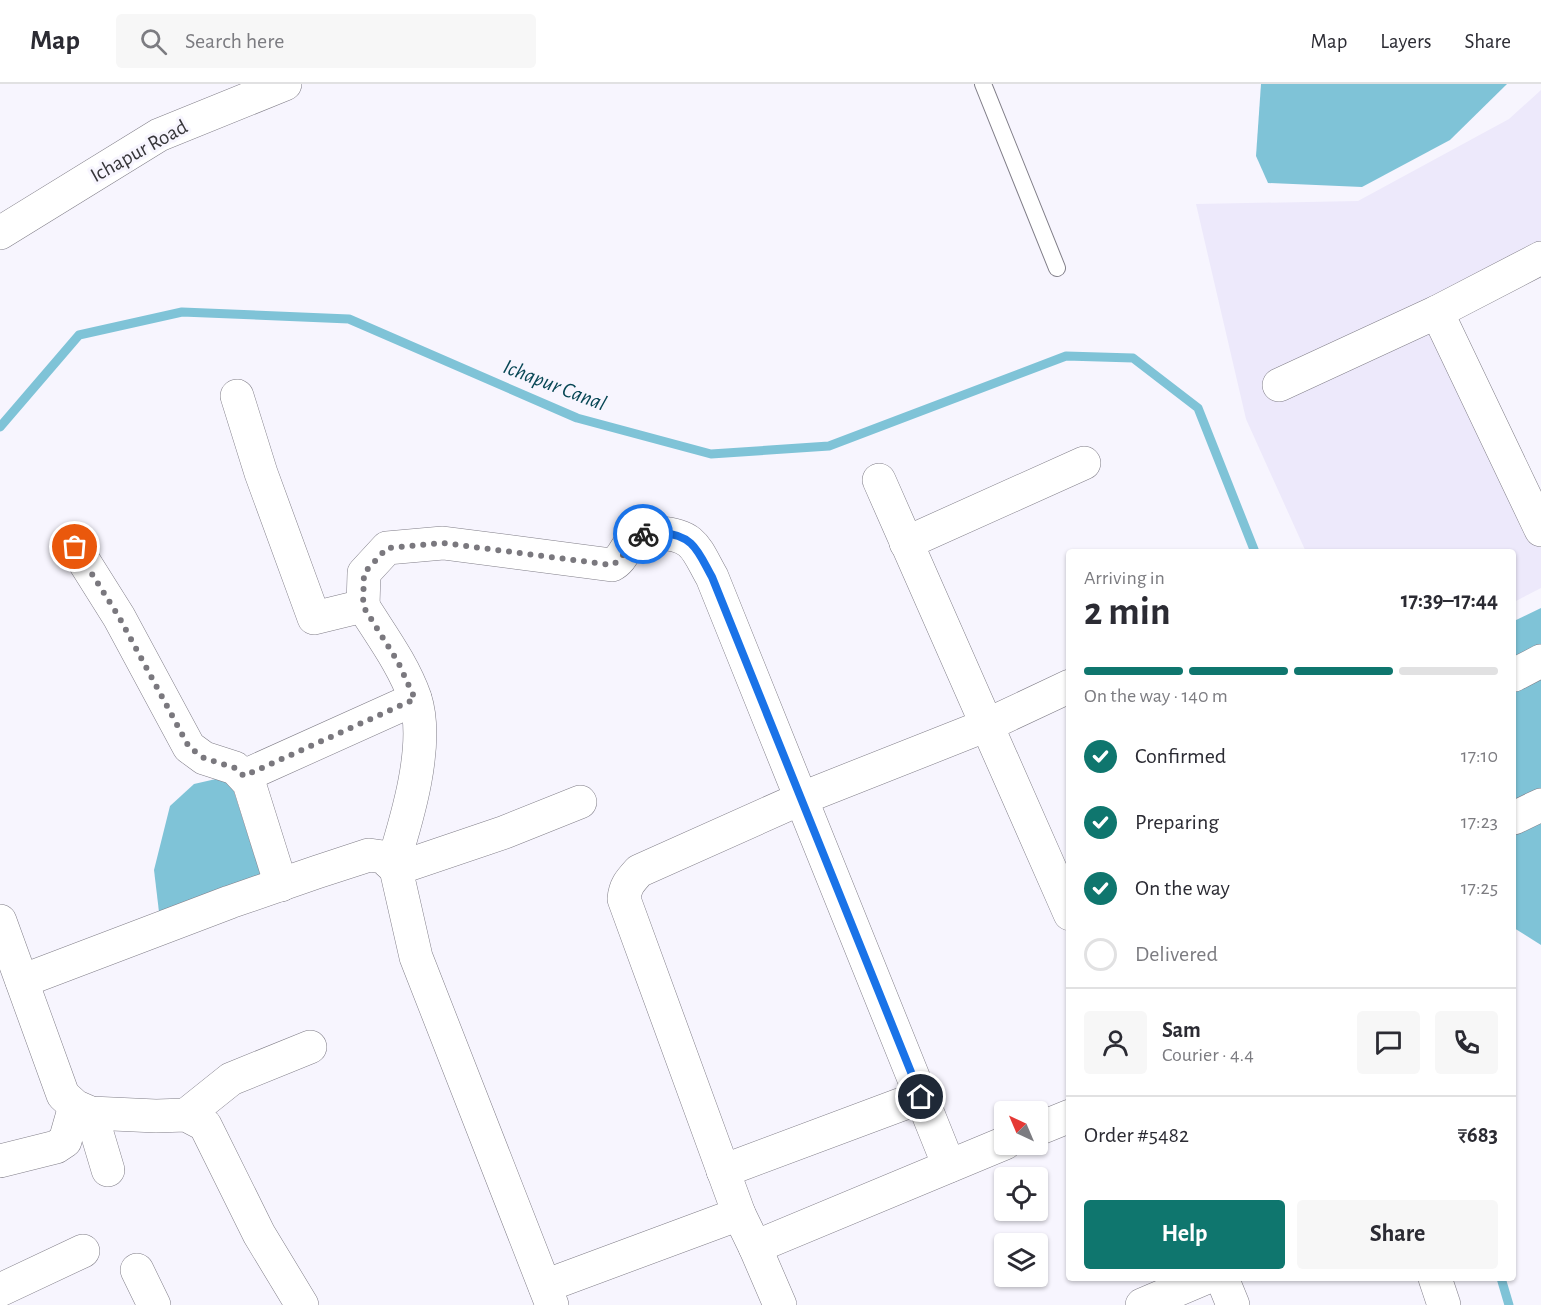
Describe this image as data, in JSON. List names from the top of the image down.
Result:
{
  "streets": {
    "street": ["Ichapur Road"]
  },
  "water": ["Ichapur Canal"],
  "north": "top left",
  "page": {
    "header": "Map",
    "search": "Search here",
    "nav": ["Map", "Layers", "Share"],
    "heading": ["2 min", "Arriving in", "17:39–17:44"],
    "panel": [
      "Sam",
      "Courier · 4.4",
      "Order #5482",
      "₹683"
    ],
    "bar": "On the way · 140 m",
    "list": [
      ["Confirmed", "17:10"],
      ["Preparing", "17:23"],
      ["On the way", "17:25"],
      "Delivered"
    ],
    "buttons": ["Help", "Share"]
  }
}
